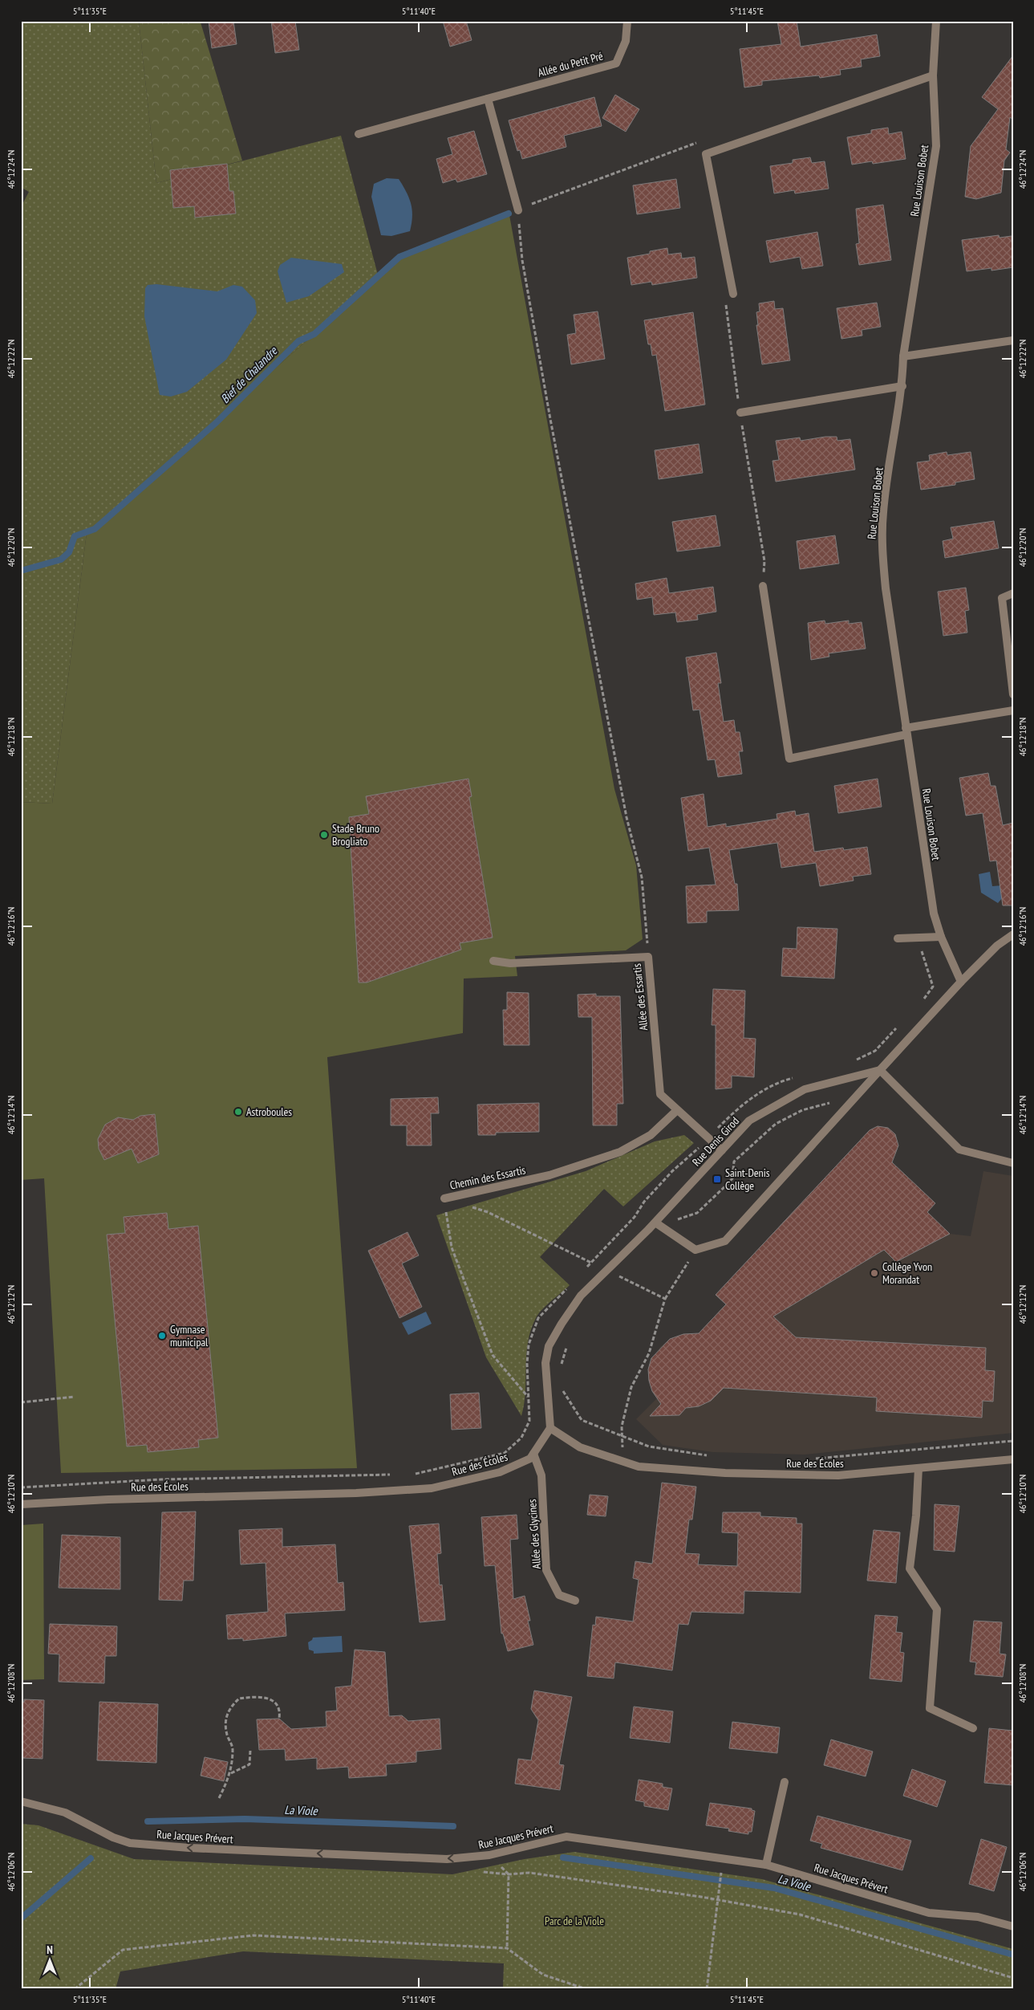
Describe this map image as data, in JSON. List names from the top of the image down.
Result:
{
  "streets": {
    "street": [
      "Allée du Petit Pré",
      "Rue Louison Bobet",
      "Allée des Essartis",
      "Rue Denis Girod",
      "Chemin des Essartis",
      "Rue des Écoles",
      "Allée des Glycines",
      "Rue Jacques Prévert"
    ]
  },
  "crossings": [
    ["Allée des Essartis", "Chemin des Essartis"],
    ["Rue Denis Girod", "Rue des Écoles"],
    ["Rue des Écoles", "Allée des Glycines"]
  ],
  "one_way": ["Rue Jacques Prévert"],
  "water": ["Bief de Chalandre", "La Viole"],
  "parks": ["Parc de la Viole"],
  "places": {
    "other": [
      "Stade Bruno Brogliato",
      "Astroboules",
      "Collège Yvon Morandat",
      "Gymnase municipal"
    ],
    "transit": ["Saint-Denis Collège"]
  },
  "north": "top",
  "coordinates": [
    "5°11'35\"E",
    "5°11'40\"E",
    "5°11'45\"E",
    "46°12'24\"N",
    "46°12'22\"N",
    "46°12'20\"N",
    "46°12'18\"N",
    "46°12'16\"N",
    "46°12'14\"N",
    "46°12'12\"N",
    "46°12'10\"N",
    "46°12'08\"N",
    "46°12'06\"N"
  ]
}
